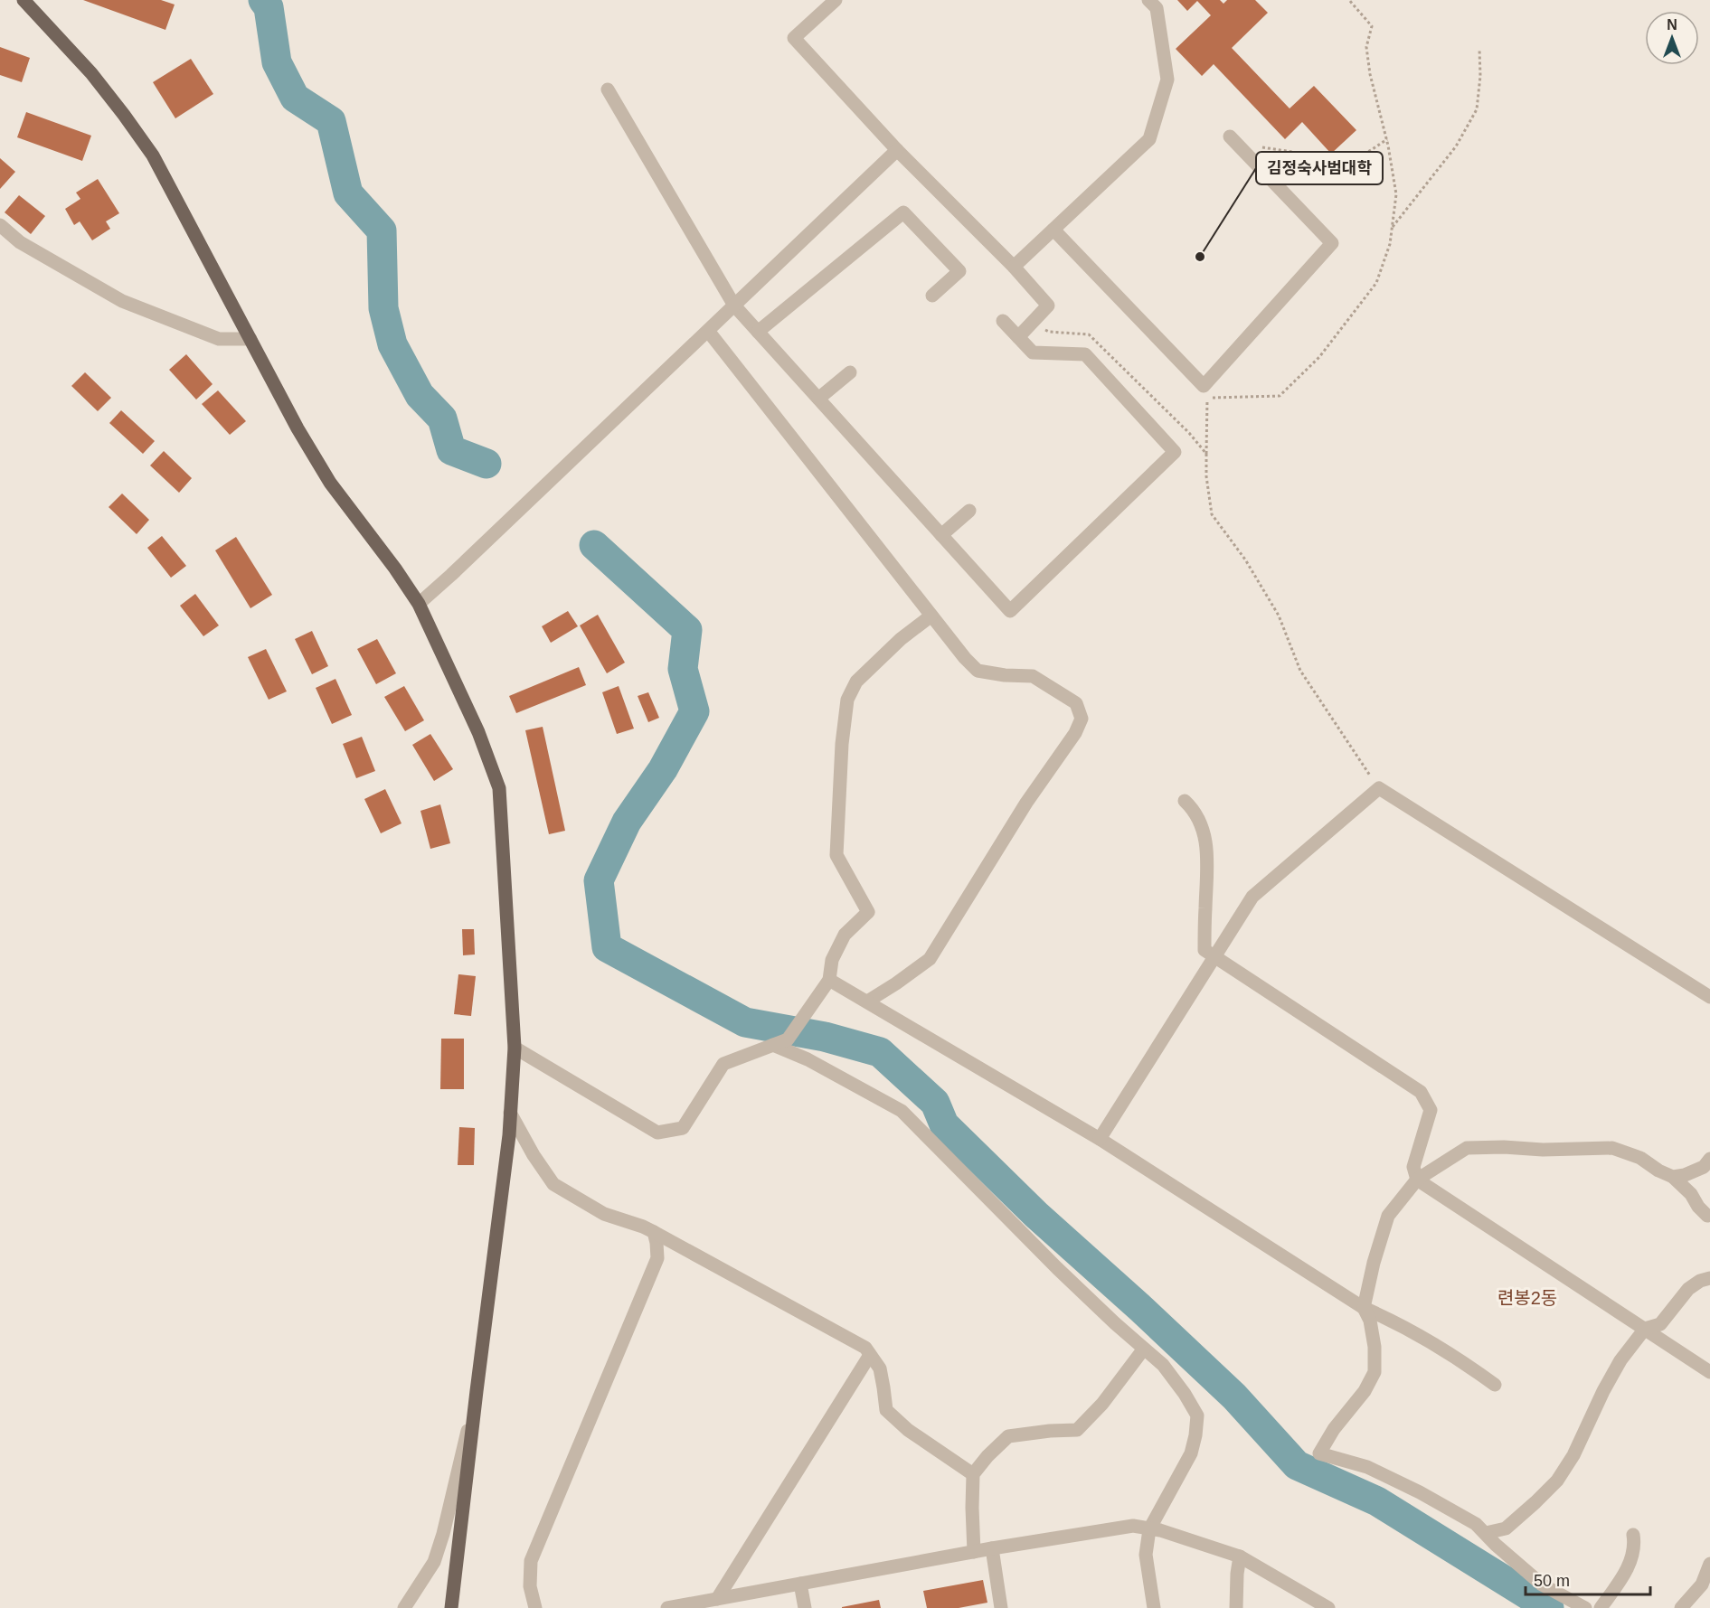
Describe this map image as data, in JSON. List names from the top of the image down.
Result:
{
  "districts": ["련봉2동"],
  "places": ["김정숙사범대학"],
  "scale_bar": "50 m",
  "north": "top"
}
